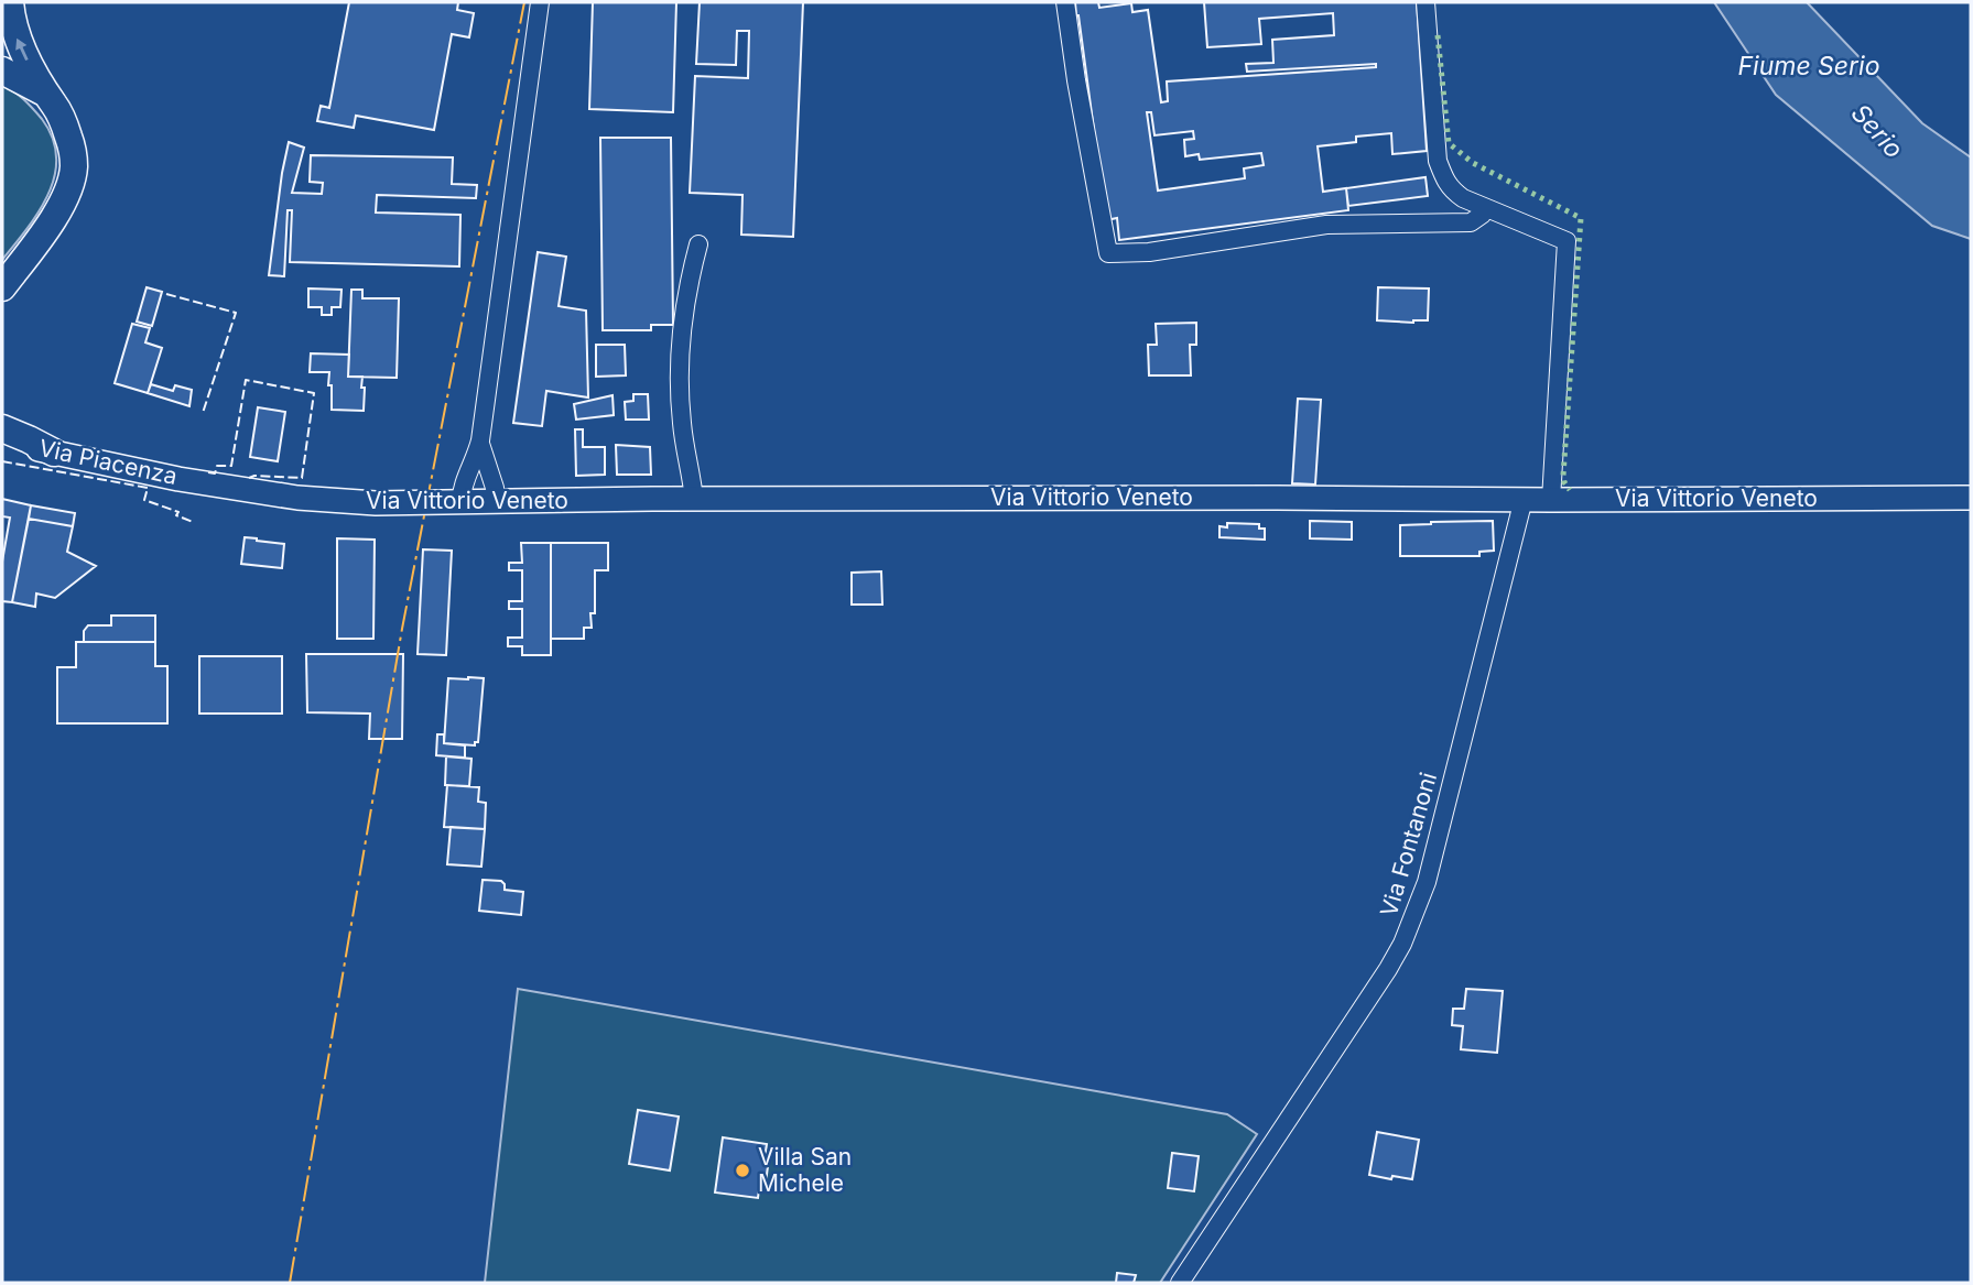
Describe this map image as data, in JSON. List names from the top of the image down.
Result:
{
  "streets": {
    "main road": ["Via Piacenza", "Via Vittorio Veneto"],
    "street": ["Via Fontanoni"]
  },
  "crossings": [
    ["Via Piacenza", "Via Vittorio Veneto"],
    ["Via Vittorio Veneto", "Via Fontanoni"]
  ],
  "water": ["Fiume Serio", "Serio"],
  "places": ["Villa San Michele"]
}
